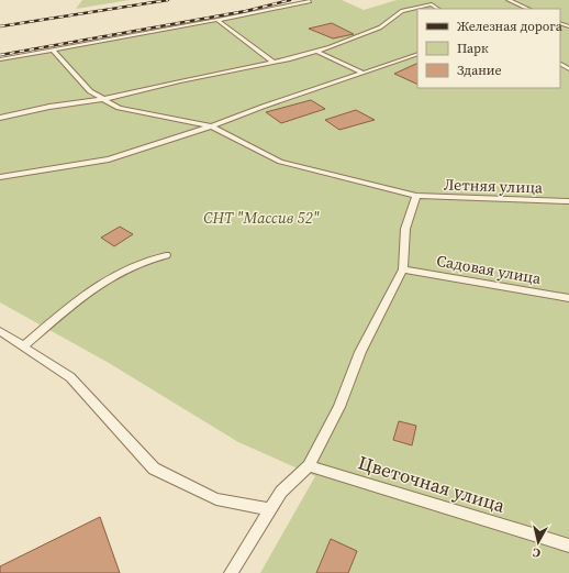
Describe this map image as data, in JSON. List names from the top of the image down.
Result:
{
  "streets": {
    "lane": ["Летняя улица", "Садовая улица", "Цветочная улица"]
  },
  "parks": ["СНТ \"Массив 52\""],
  "legend": ["Железная дорога", "Парк", "Здание"],
  "north": "bottom"
}
